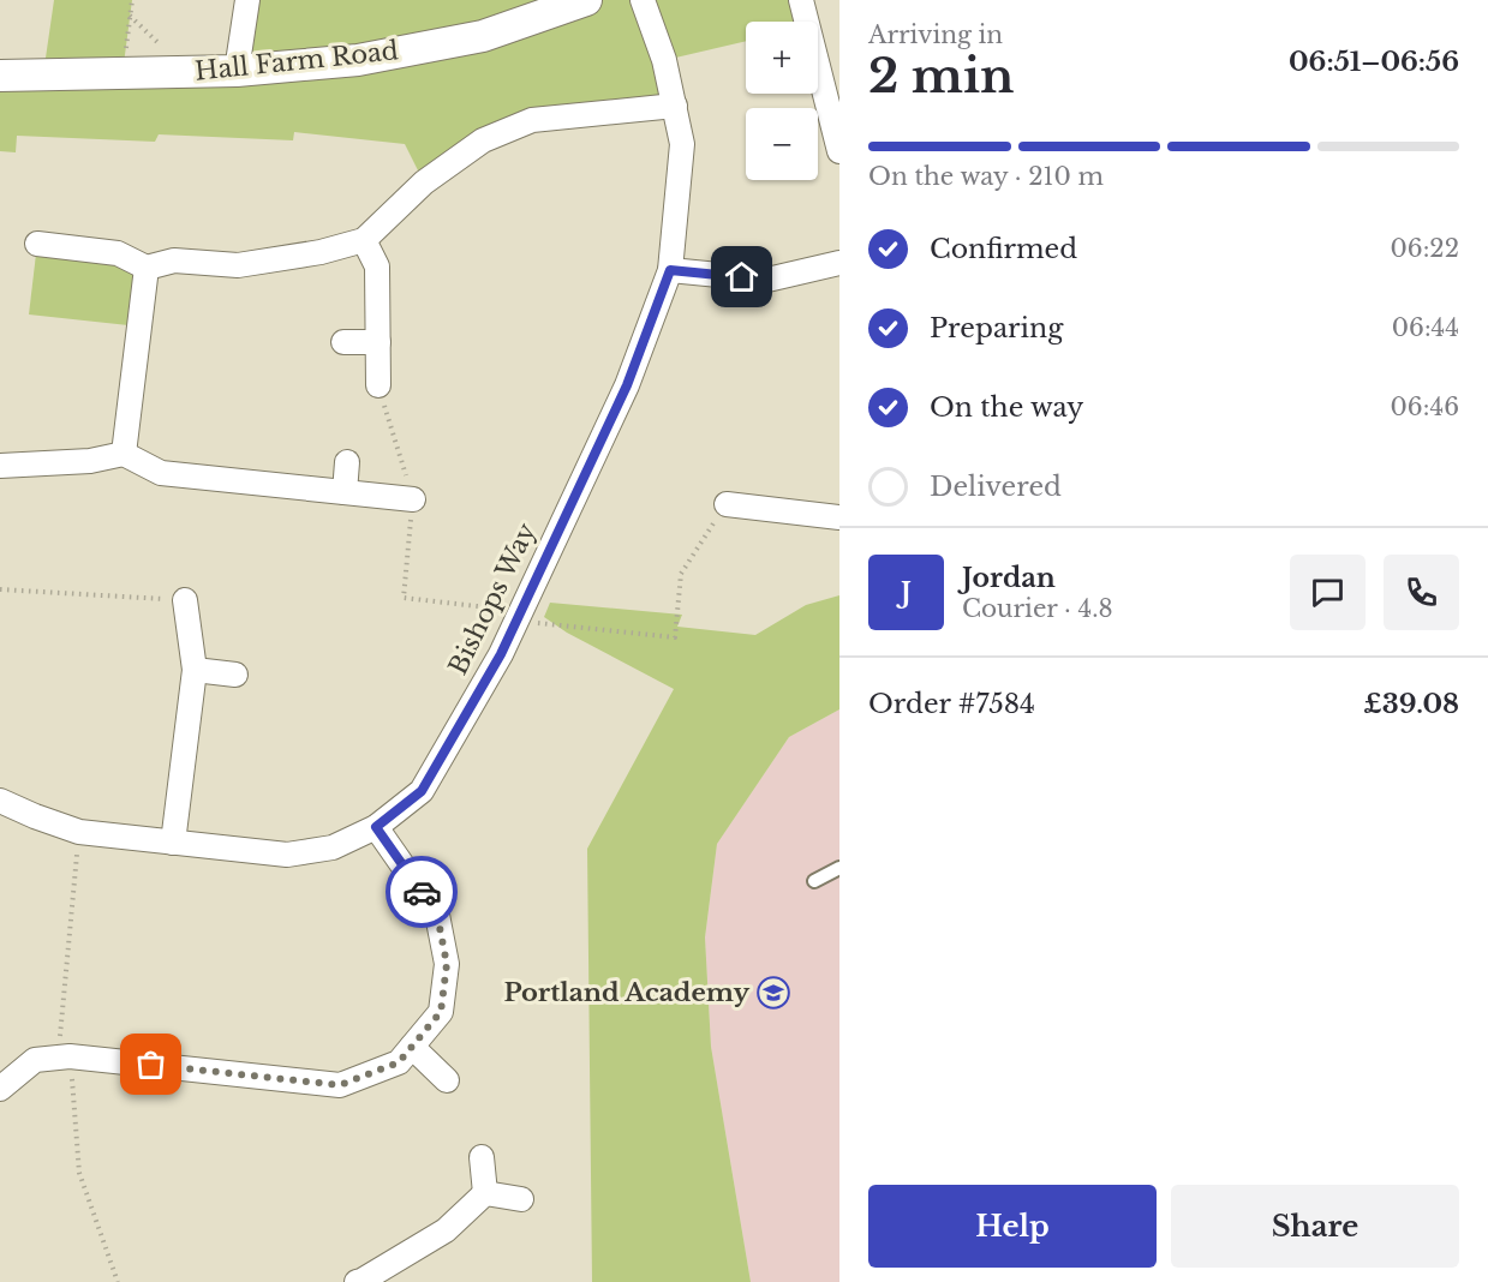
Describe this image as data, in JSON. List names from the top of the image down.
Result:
{
  "streets": {
    "street": ["Hall Farm Road", "Bishops Way"]
  },
  "places": {
    "school or university": ["Portland Academy"]
  },
  "page": {
    "heading": ["2 min", "Arriving in", "06:51–06:56"],
    "panel": [
      "Jordan",
      "Courier · 4.8",
      "Order #7584",
      "£39.08"
    ],
    "map_buttons": ["+", "−"],
    "bar": "On the way · 210 m",
    "list": [
      ["Confirmed", "06:22"],
      ["Preparing", "06:44"],
      ["On the way", "06:46"],
      "Delivered"
    ],
    "round": "J",
    "buttons": ["Help", "Share"]
  }
}
